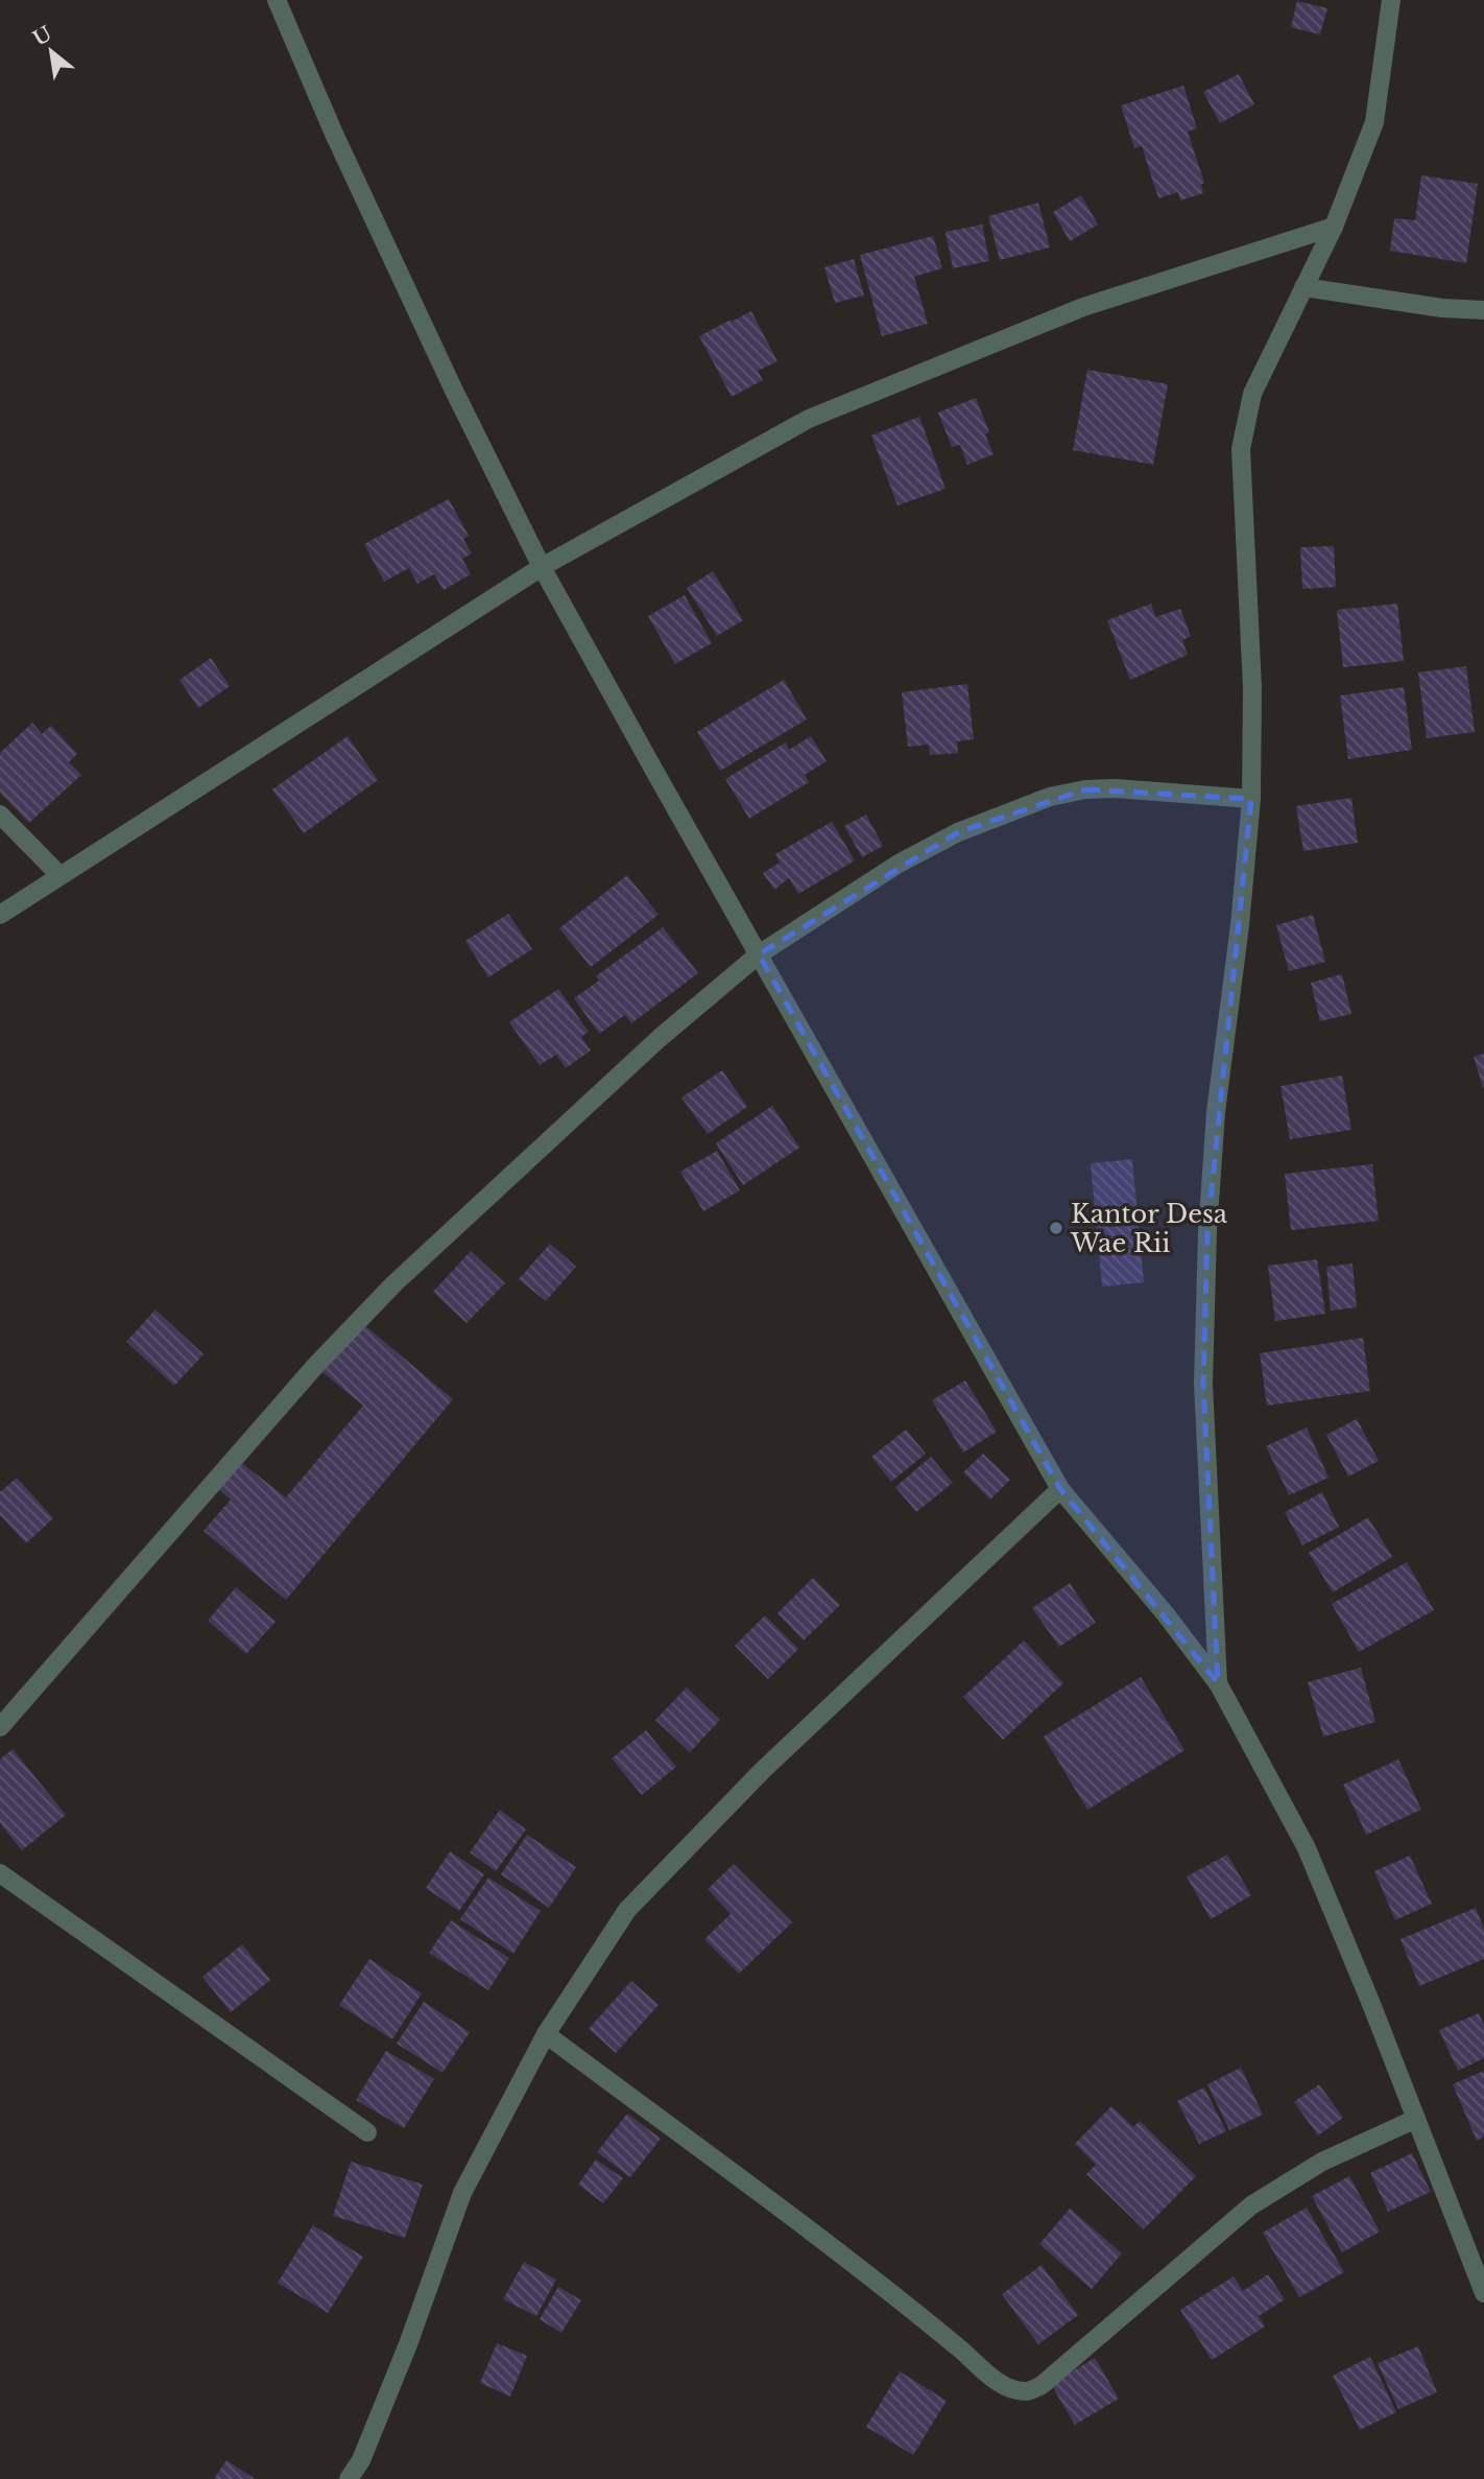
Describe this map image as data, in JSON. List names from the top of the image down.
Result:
{
  "places": ["Kantor Desa Wae Rii"],
  "north": "top left"
}
